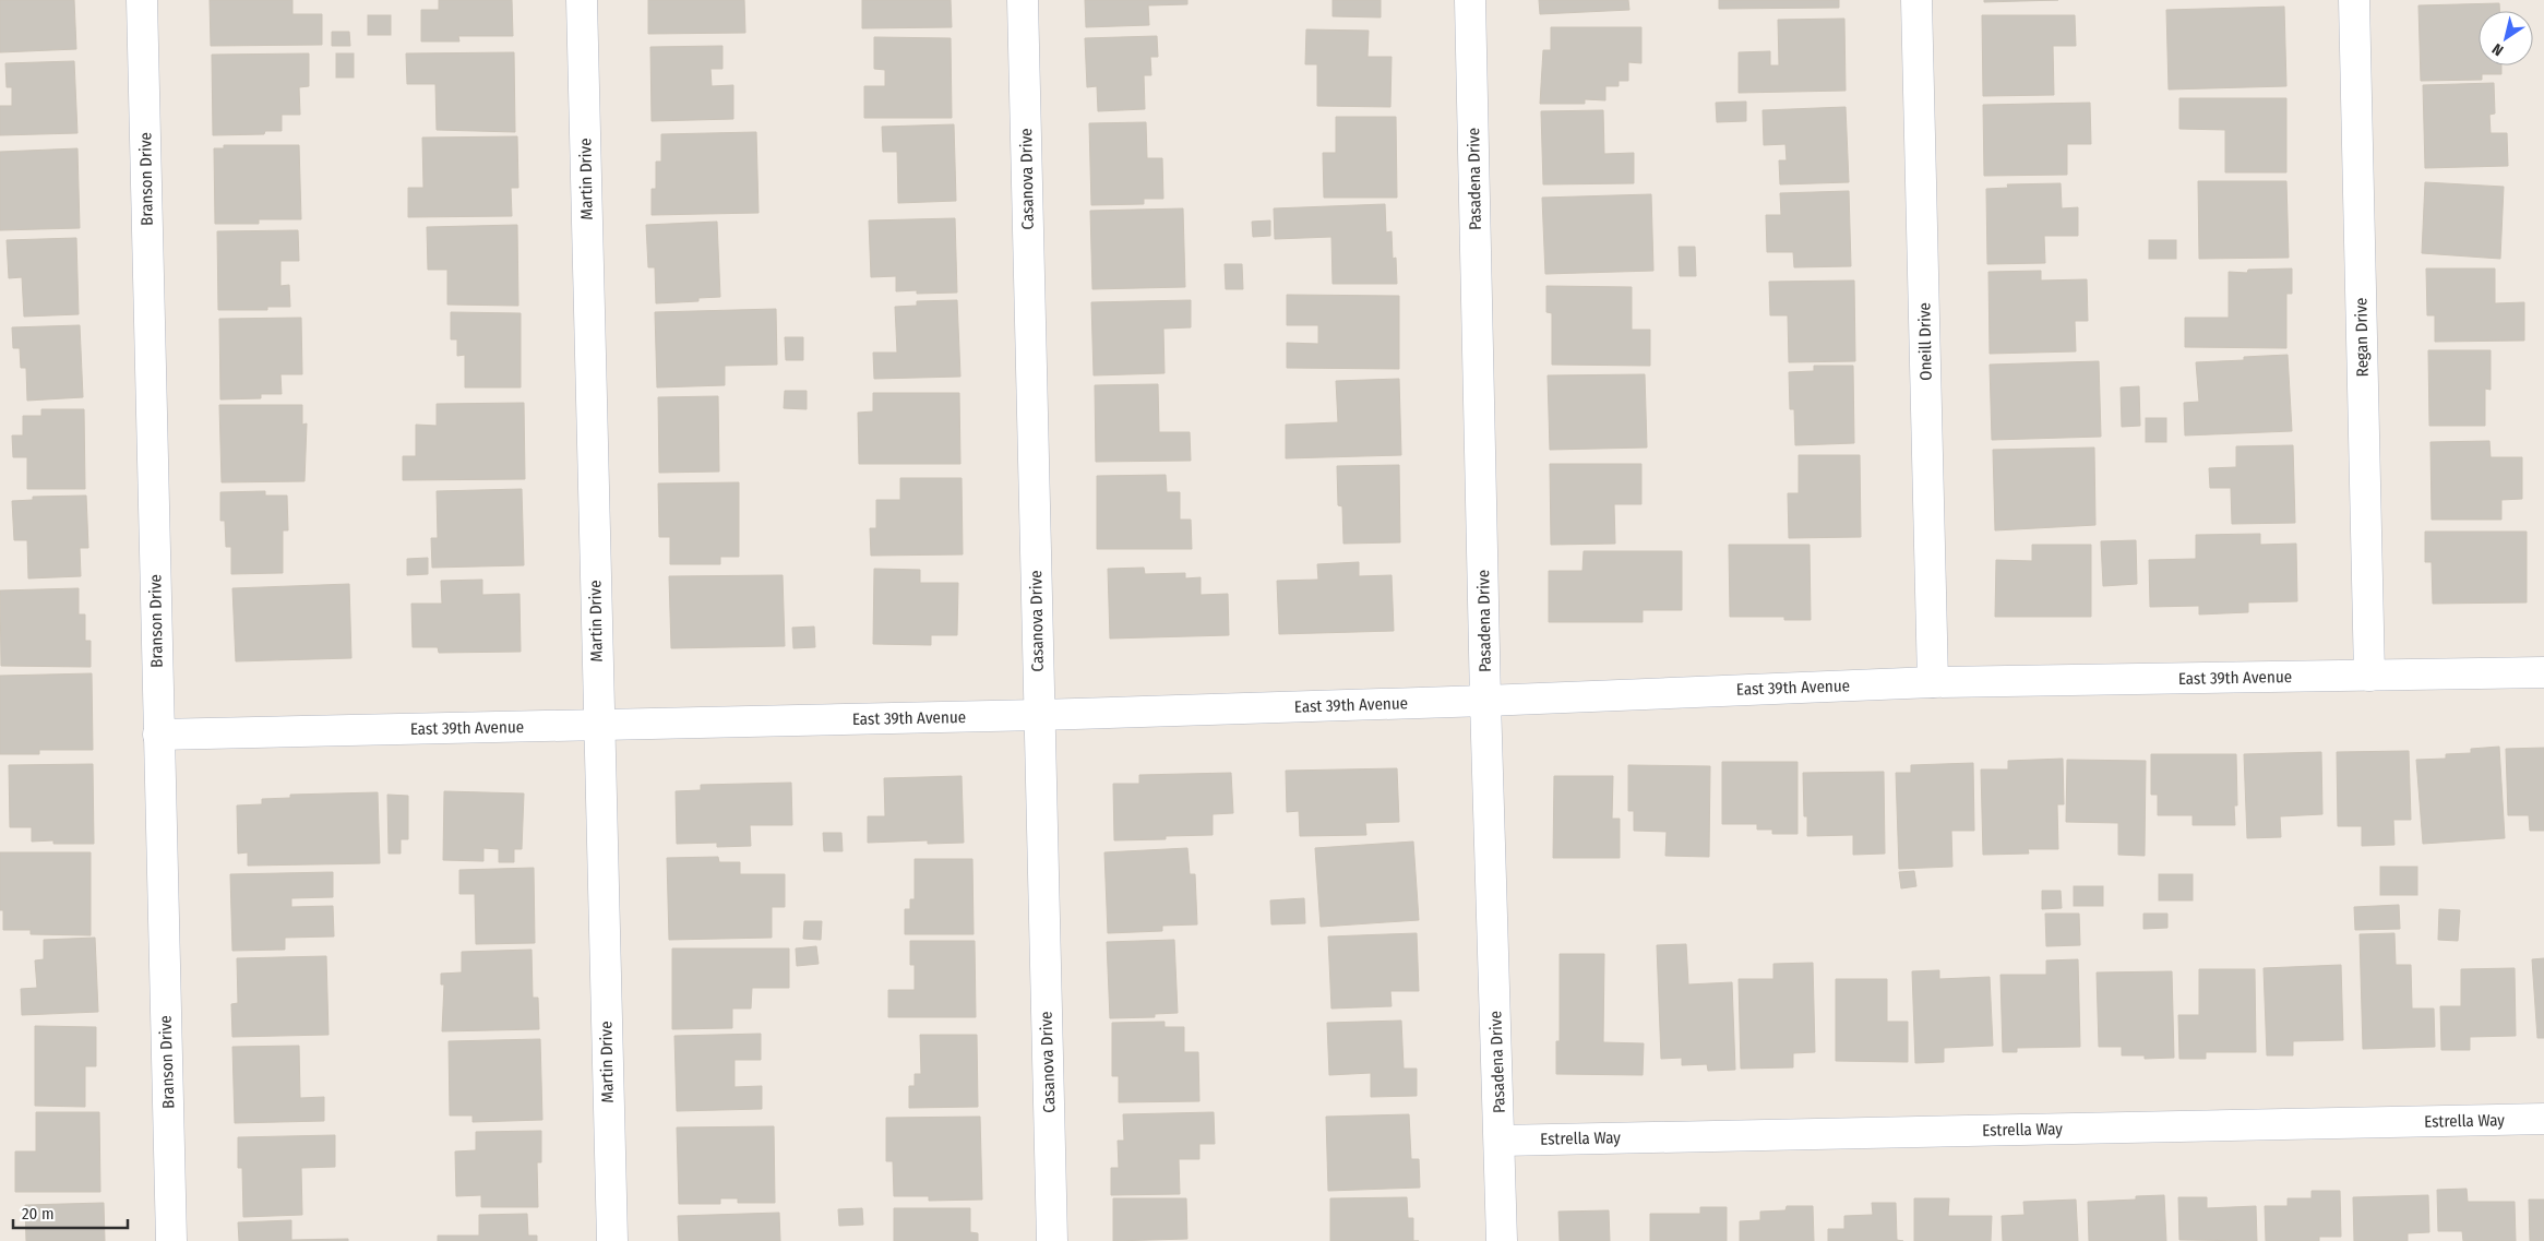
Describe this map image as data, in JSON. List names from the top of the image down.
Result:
{
  "streets": {
    "street": [
      "Branson Drive",
      "Martin Drive",
      "Casanova Drive",
      "Pasadena Drive",
      "Regan Drive",
      "Oneill Drive",
      "East 39th Avenue",
      "Estrella Way"
    ]
  },
  "crossings": [
    ["Branson Drive", "East 39th Avenue"],
    ["Martin Drive", "East 39th Avenue"],
    ["Casanova Drive", "East 39th Avenue"],
    ["Pasadena Drive", "East 39th Avenue"],
    ["Pasadena Drive", "Estrella Way"],
    ["Regan Drive", "East 39th Avenue"],
    ["Oneill Drive", "East 39th Avenue"]
  ],
  "scale_bar": "20 m",
  "north": "bottom left"
}
